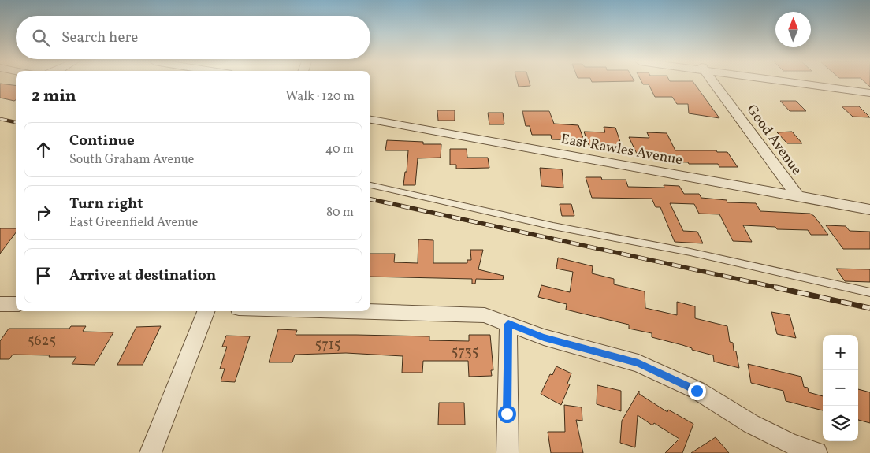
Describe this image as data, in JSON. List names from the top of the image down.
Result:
{
  "streets": {
    "street": ["Good Avenue", "East Rawles Avenue"]
  },
  "crossings": [
    ["Good Avenue", "East Rawles Avenue"]
  ],
  "house_numbers": ["5625", "5715", "5735"],
  "north": "top",
  "page": {
    "search": "Search here",
    "heading": ["2 min", "Walk · 120 m"],
    "list": [
      ["Continue", "South Graham Avenue", "40 m"],
      ["Turn right", "East Greenfield Avenue", "80 m"],
      "Arrive at destination"
    ],
    "map_buttons": ["+", "−"]
  }
}
